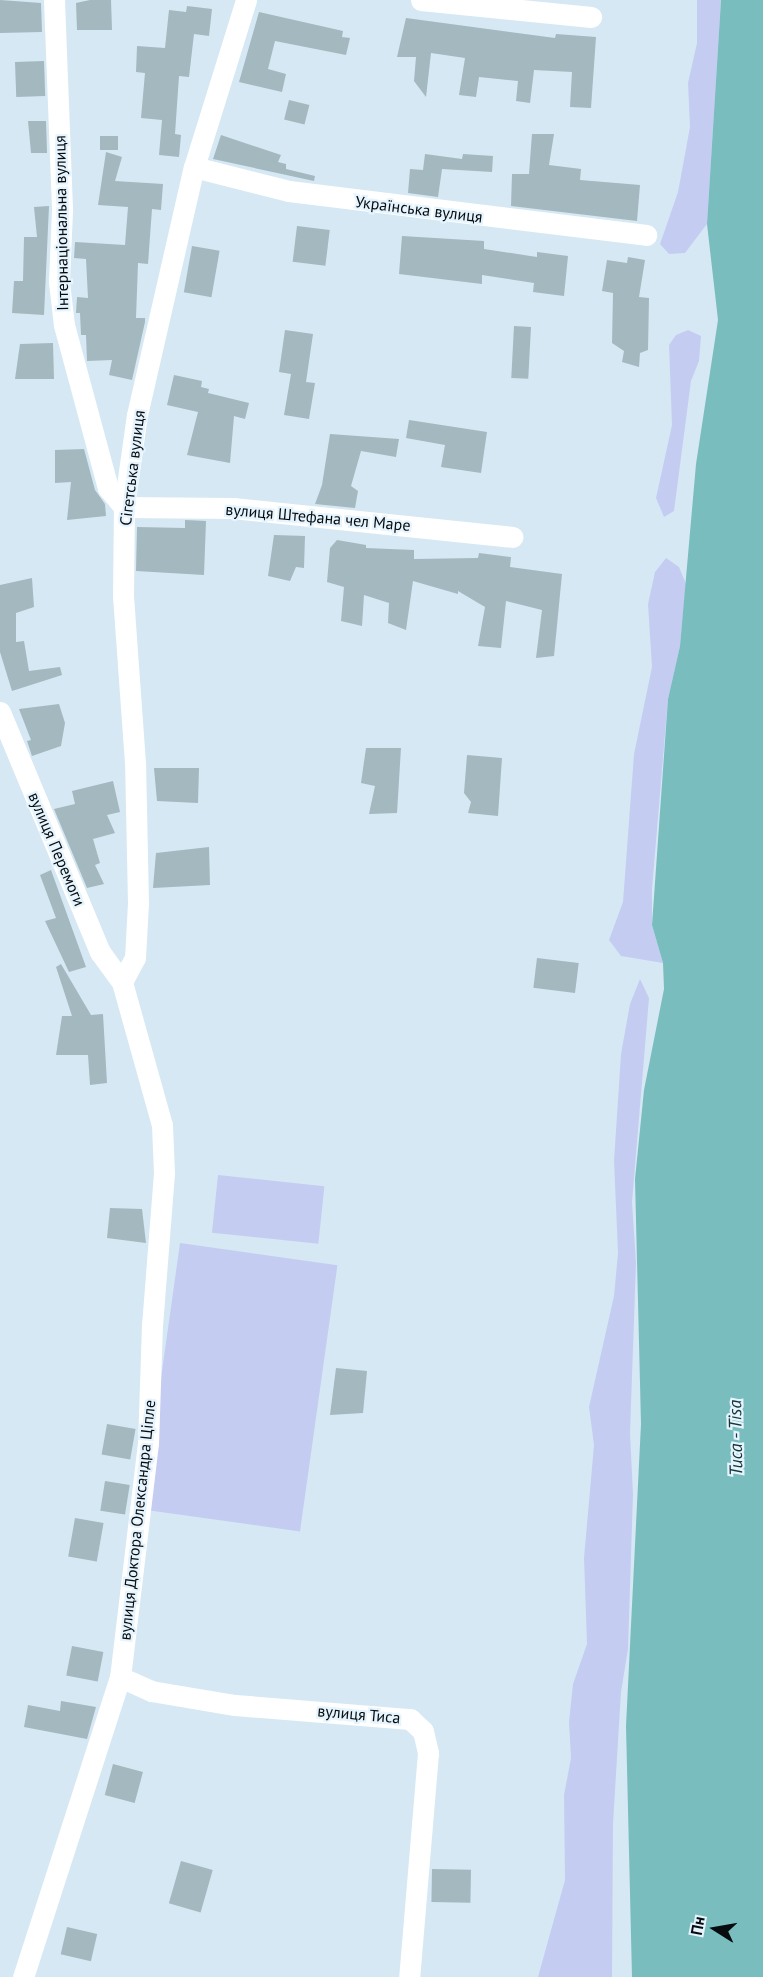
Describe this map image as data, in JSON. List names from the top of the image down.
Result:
{
  "streets": {
    "street": [
      "Українська вулиця",
      "Інтернаціональна вулиця",
      "Сігетська вулиця",
      "вулиця Штефана чел Маре",
      "вулиця Перемоги",
      "вулиця Доктора Олександра Ціпле",
      "вулиця Тиса"
    ]
  },
  "crossings": [
    ["Українська вулиця", "Сігетська вулиця"],
    ["Інтернаціональна вулиця", "Сігетська вулиця"],
    ["Інтернаціональна вулиця", "вулиця Штефана чел Маре"],
    ["Сігетська вулиця", "вулиця Штефана чел Маре"],
    ["Сігетська вулиця", "вулиця Перемоги"],
    ["Сігетська вулиця", "вулиця Доктора Олександра Ціпле"],
    ["вулиця Перемоги", "вулиця Доктора Олександра Ціпле"],
    ["вулиця Доктора Олександра Ціпле", "вулиця Тиса"]
  ],
  "water": ["Тиса - Tisa"],
  "north": "left"
}
